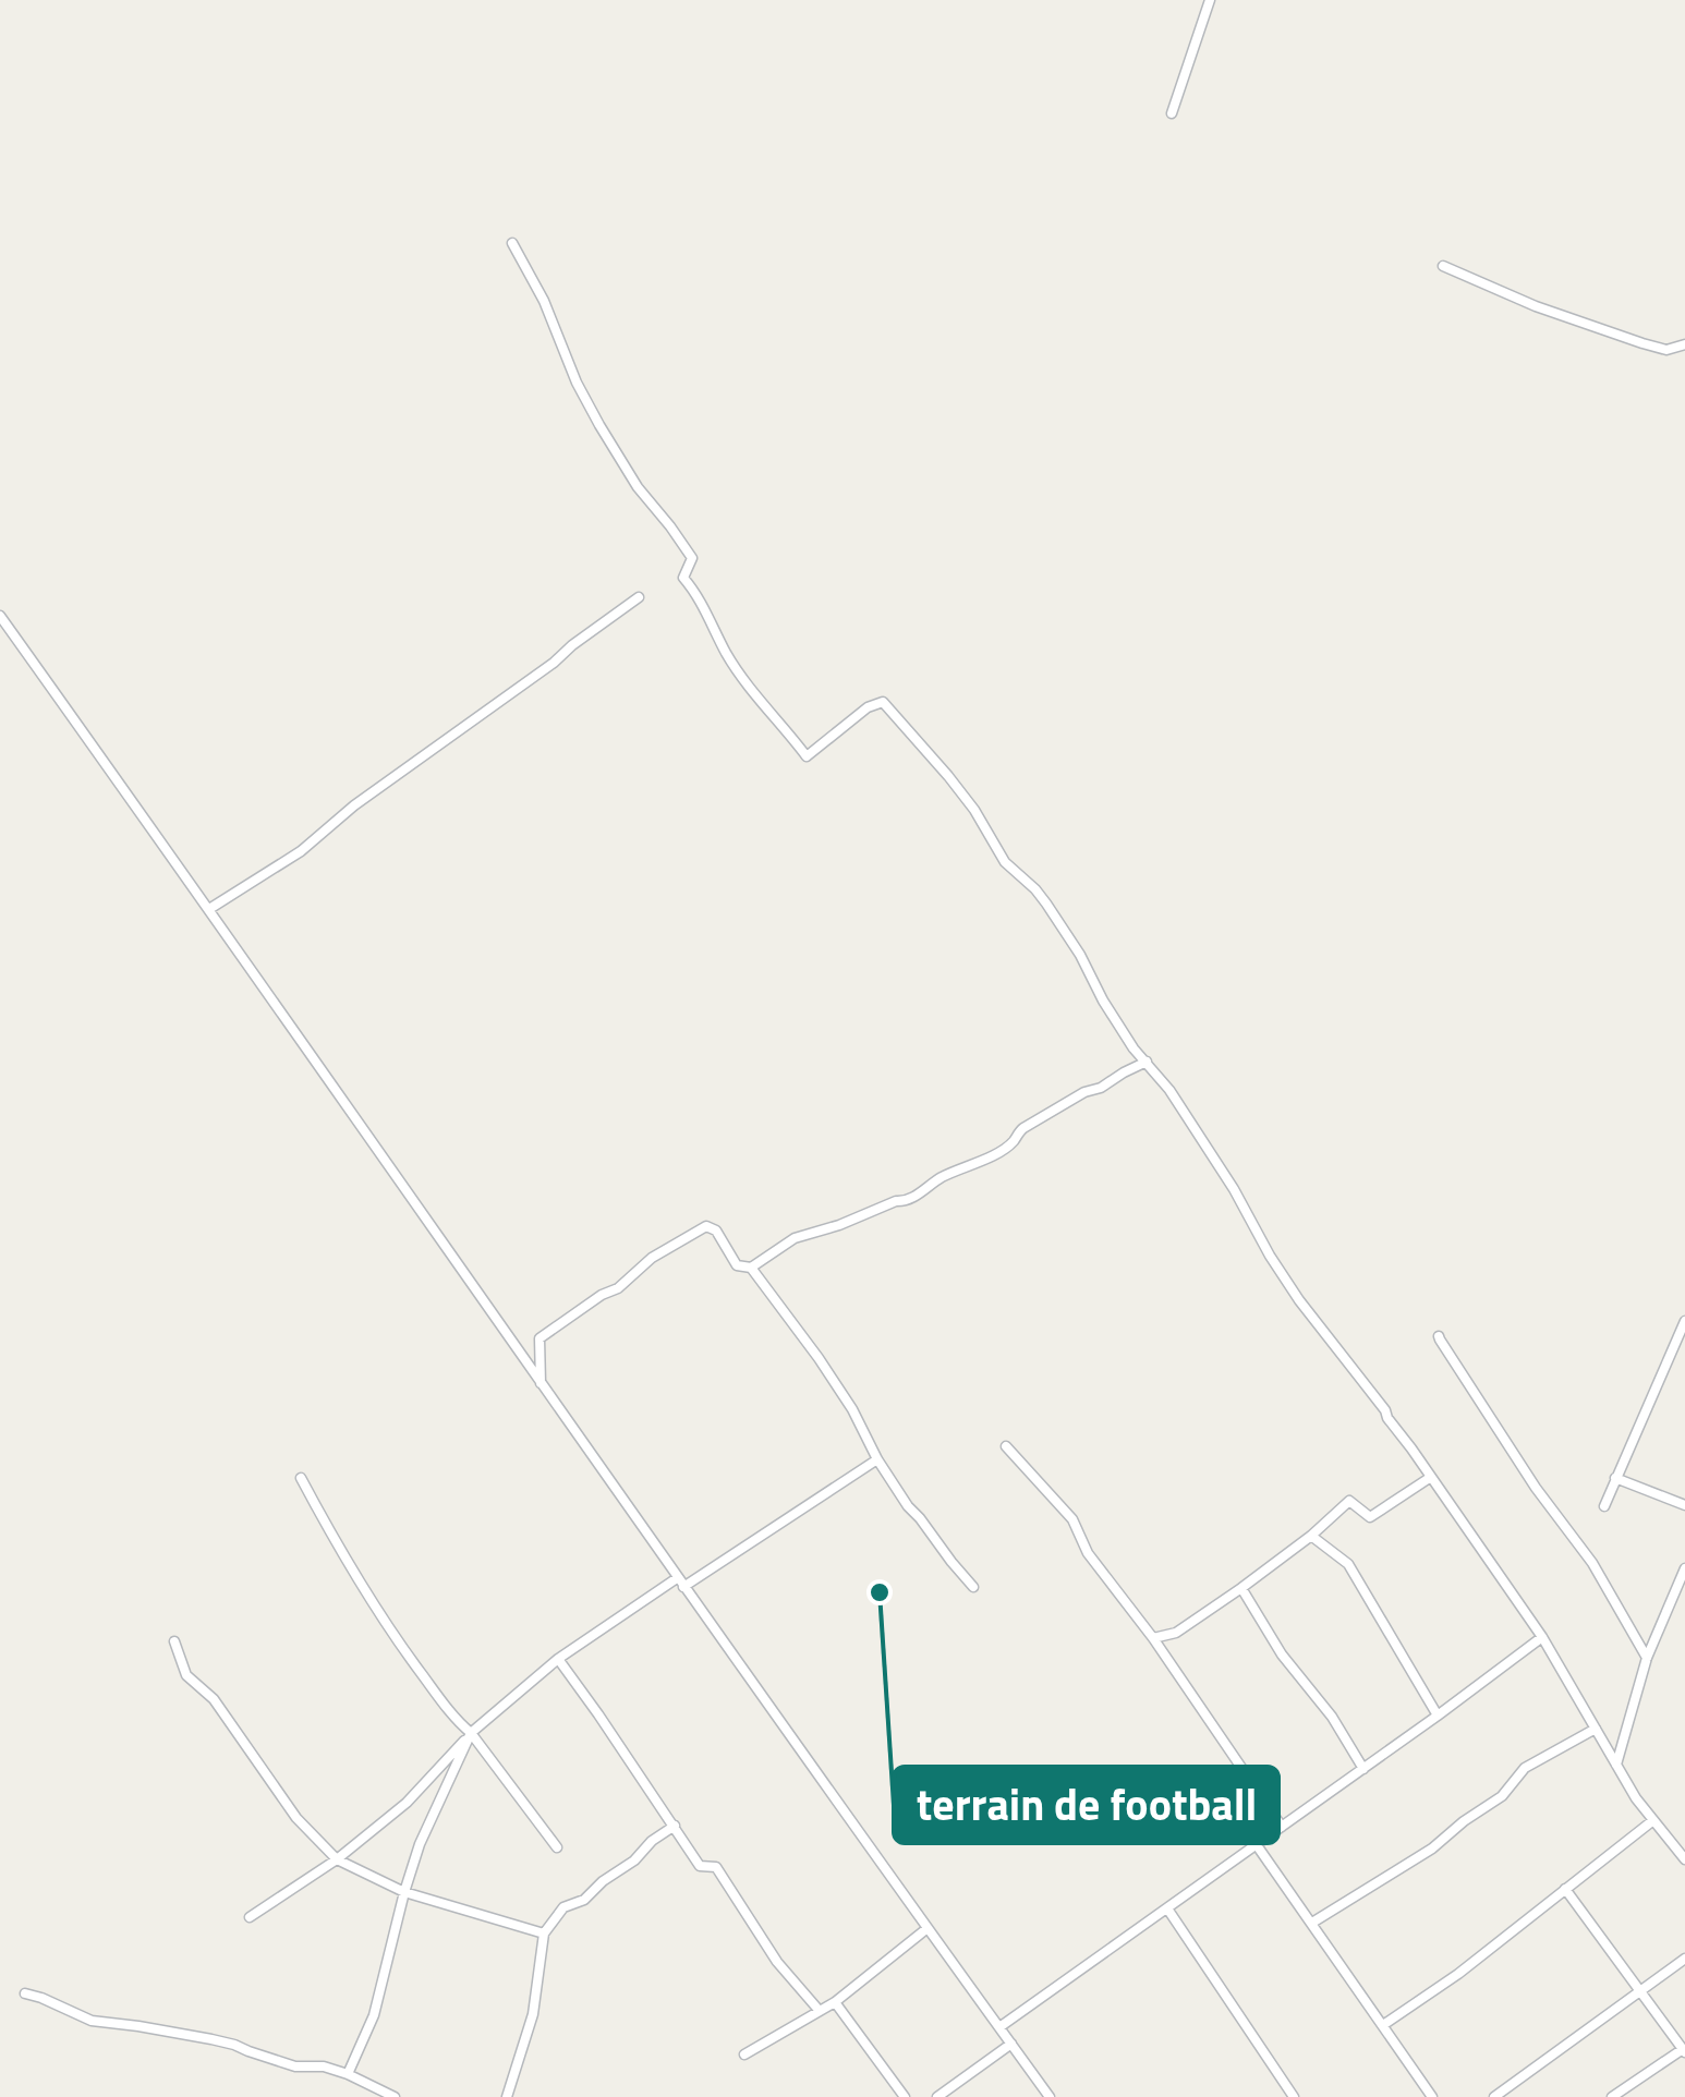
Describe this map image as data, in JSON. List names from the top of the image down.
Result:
{
  "places": ["terrain de football"]
}
